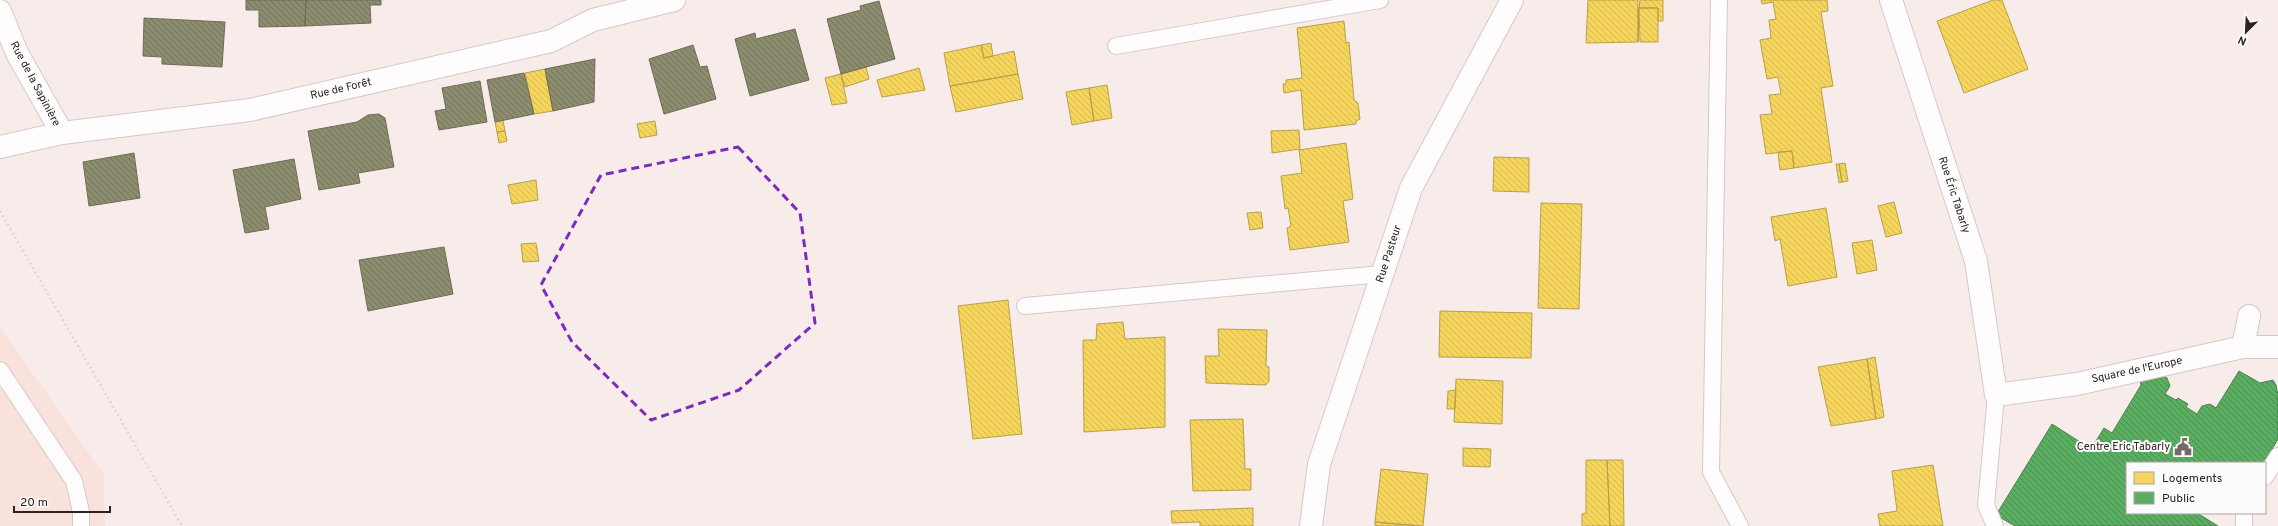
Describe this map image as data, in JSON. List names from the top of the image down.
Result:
{
  "streets": {
    "street": [
      "Rue de la Sapinière",
      "Rue de Forêt",
      "Rue Éric Tabarly",
      "Rue Pasteur",
      "Square de l'Europe"
    ]
  },
  "crossings": [
    ["Rue de la Sapinière", "Rue de Forêt"],
    ["Rue Éric Tabarly", "Square de l'Europe"]
  ],
  "places": {
    "public building": ["Centre Eric Tabarly"]
  },
  "legend": ["Logements", "Public"],
  "scale_bar": "20 m",
  "north": "bottom left"
}
